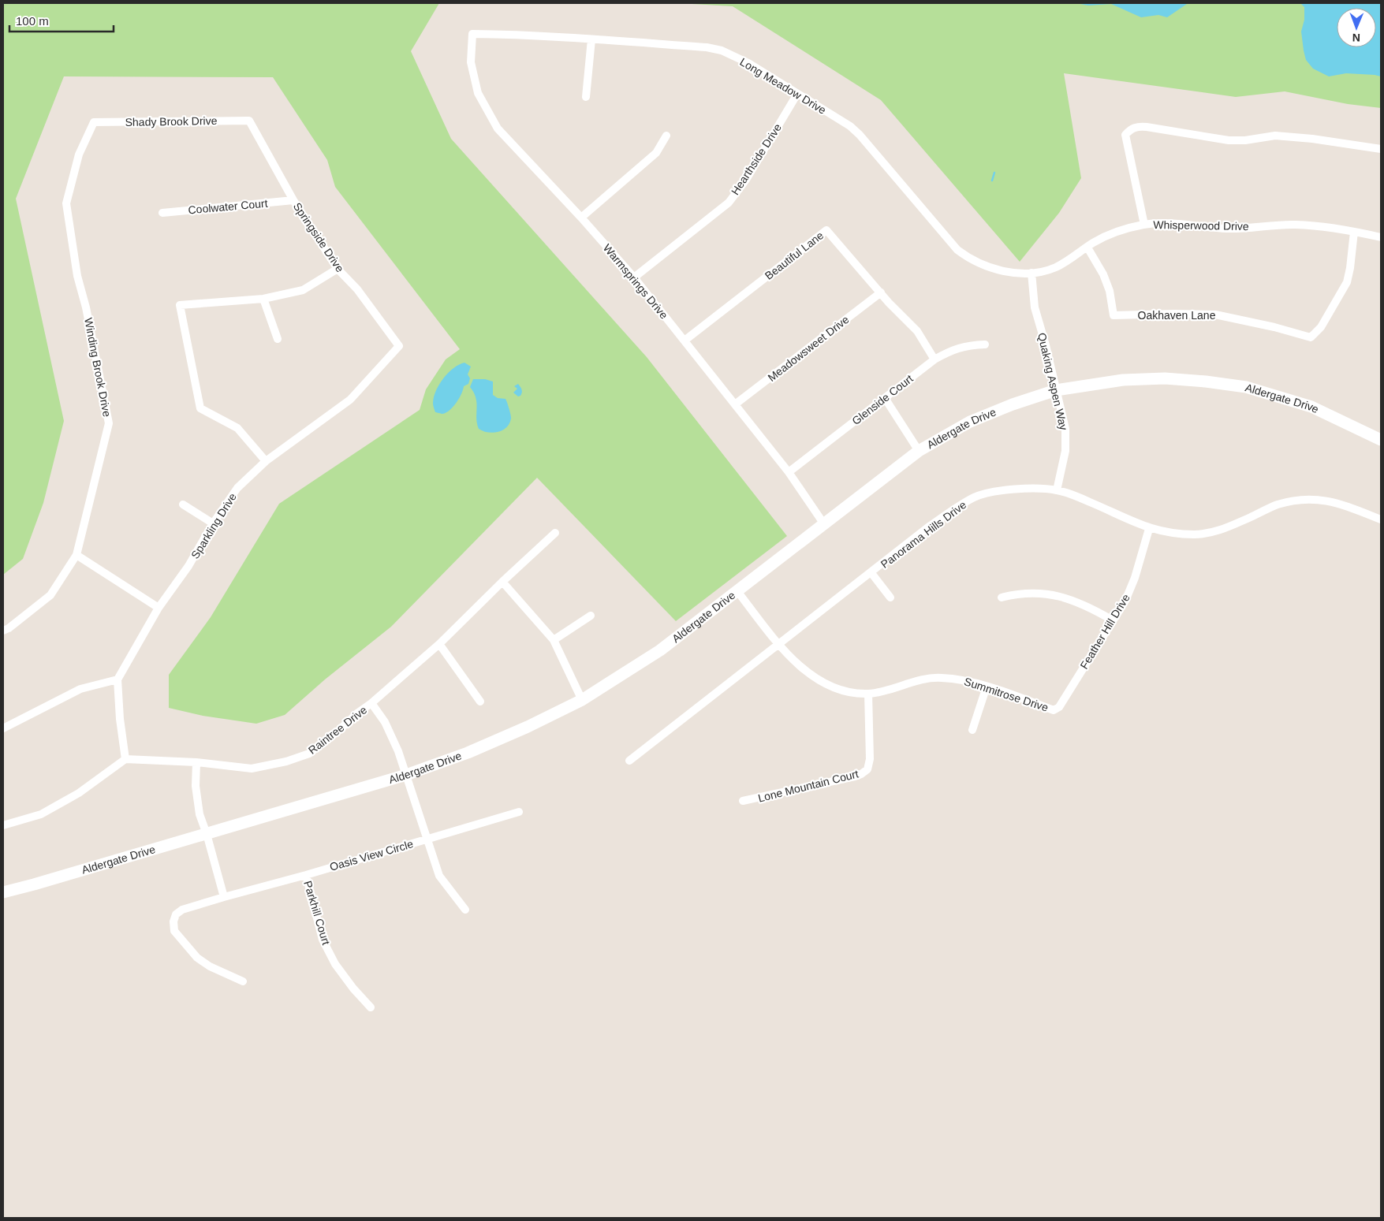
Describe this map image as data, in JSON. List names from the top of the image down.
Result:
{
  "streets": {
    "street": [
      "Long Meadow Drive",
      "Shady Brook Drive",
      "Hearthside Drive",
      "Coolwater Court",
      "Whisperwood Drive",
      "Springside Drive",
      "Beautiful Lane",
      "Warmsprings Drive",
      "Oakhaven Lane",
      "Meadowsweet Drive",
      "Winding Brook Drive",
      "Quaking Aspen Way",
      "Aldergate Drive",
      "Glenside Court",
      "Sparkling Drive",
      "Panorama Hills Drive",
      "Feather Hill Drive",
      "Summitrose Drive",
      "Raintree Drive",
      "Lone Mountain Court",
      "Oasis View Circle",
      "Parkhill Court"
    ]
  },
  "crossings": [
    ["Long Meadow Drive", "Hearthside Drive"],
    ["Long Meadow Drive", "Whisperwood Drive"],
    ["Long Meadow Drive", "Warmsprings Drive"],
    ["Long Meadow Drive", "Quaking Aspen Way"],
    ["Shady Brook Drive", "Springside Drive"],
    ["Shady Brook Drive", "Winding Brook Drive"],
    ["Hearthside Drive", "Warmsprings Drive"],
    ["Coolwater Court", "Springside Drive"],
    ["Whisperwood Drive", "Oakhaven Lane"],
    ["Whisperwood Drive", "Quaking Aspen Way"],
    ["Springside Drive", "Sparkling Drive"],
    ["Beautiful Lane", "Warmsprings Drive"],
    ["Beautiful Lane", "Meadowsweet Drive"],
    ["Beautiful Lane", "Glenside Court"],
    ["Warmsprings Drive", "Meadowsweet Drive"],
    ["Warmsprings Drive", "Aldergate Drive"],
    ["Warmsprings Drive", "Glenside Court"],
    ["Quaking Aspen Way", "Aldergate Drive"],
    ["Quaking Aspen Way", "Panorama Hills Drive"],
    ["Aldergate Drive", "Summitrose Drive"],
    ["Panorama Hills Drive", "Feather Hill Drive"],
    ["Panorama Hills Drive", "Summitrose Drive"],
    ["Feather Hill Drive", "Summitrose Drive"],
    ["Summitrose Drive", "Lone Mountain Court"],
    ["Oasis View Circle", "Parkhill Court"]
  ],
  "scale_bar": "100 m",
  "north": "bottom"
}
